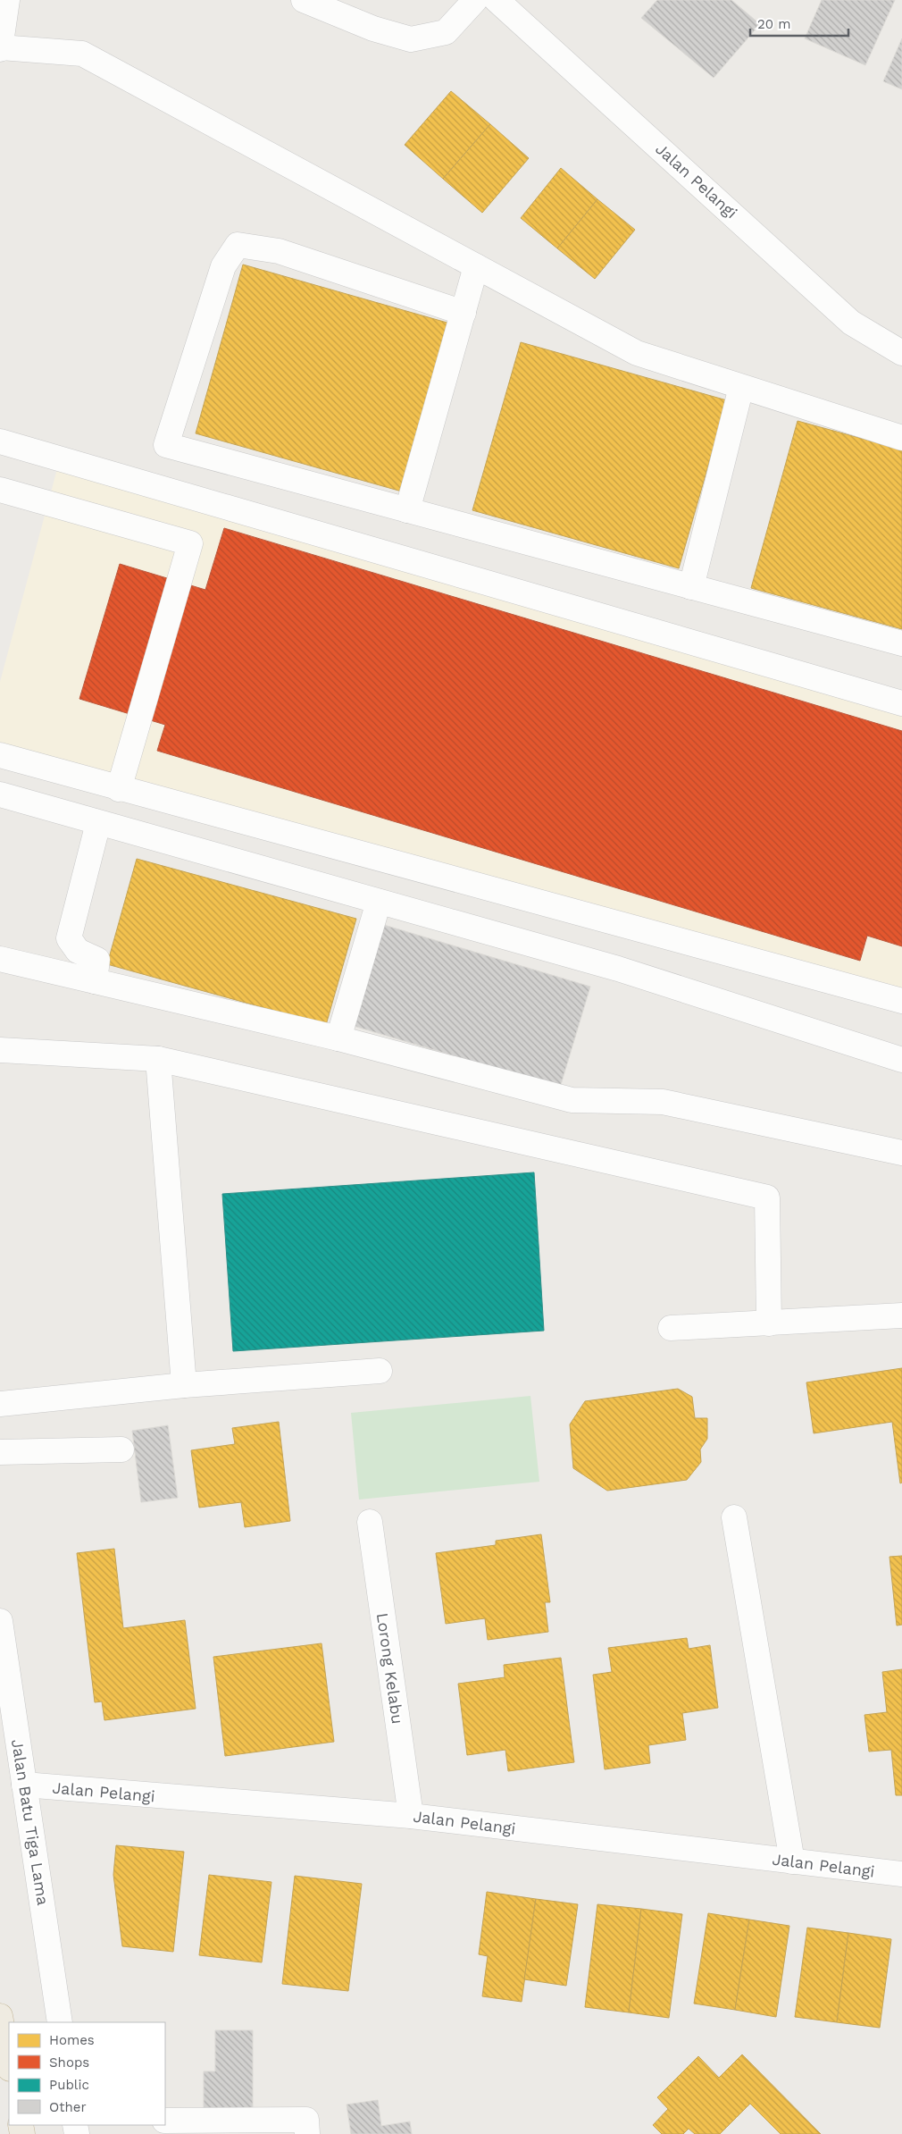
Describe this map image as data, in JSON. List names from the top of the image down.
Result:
{
  "streets": {
    "street": ["Jalan Pelangi", "Lorong Kelabu", "Jalan Batu Tiga Lama"]
  },
  "crossings": [
    ["Jalan Pelangi", "Lorong Kelabu"],
    ["Jalan Pelangi", "Jalan Batu Tiga Lama"]
  ],
  "legend": [
    "Homes",
    "Shops",
    "Public",
    "Other"
  ],
  "scale_bar": "20 m"
}
